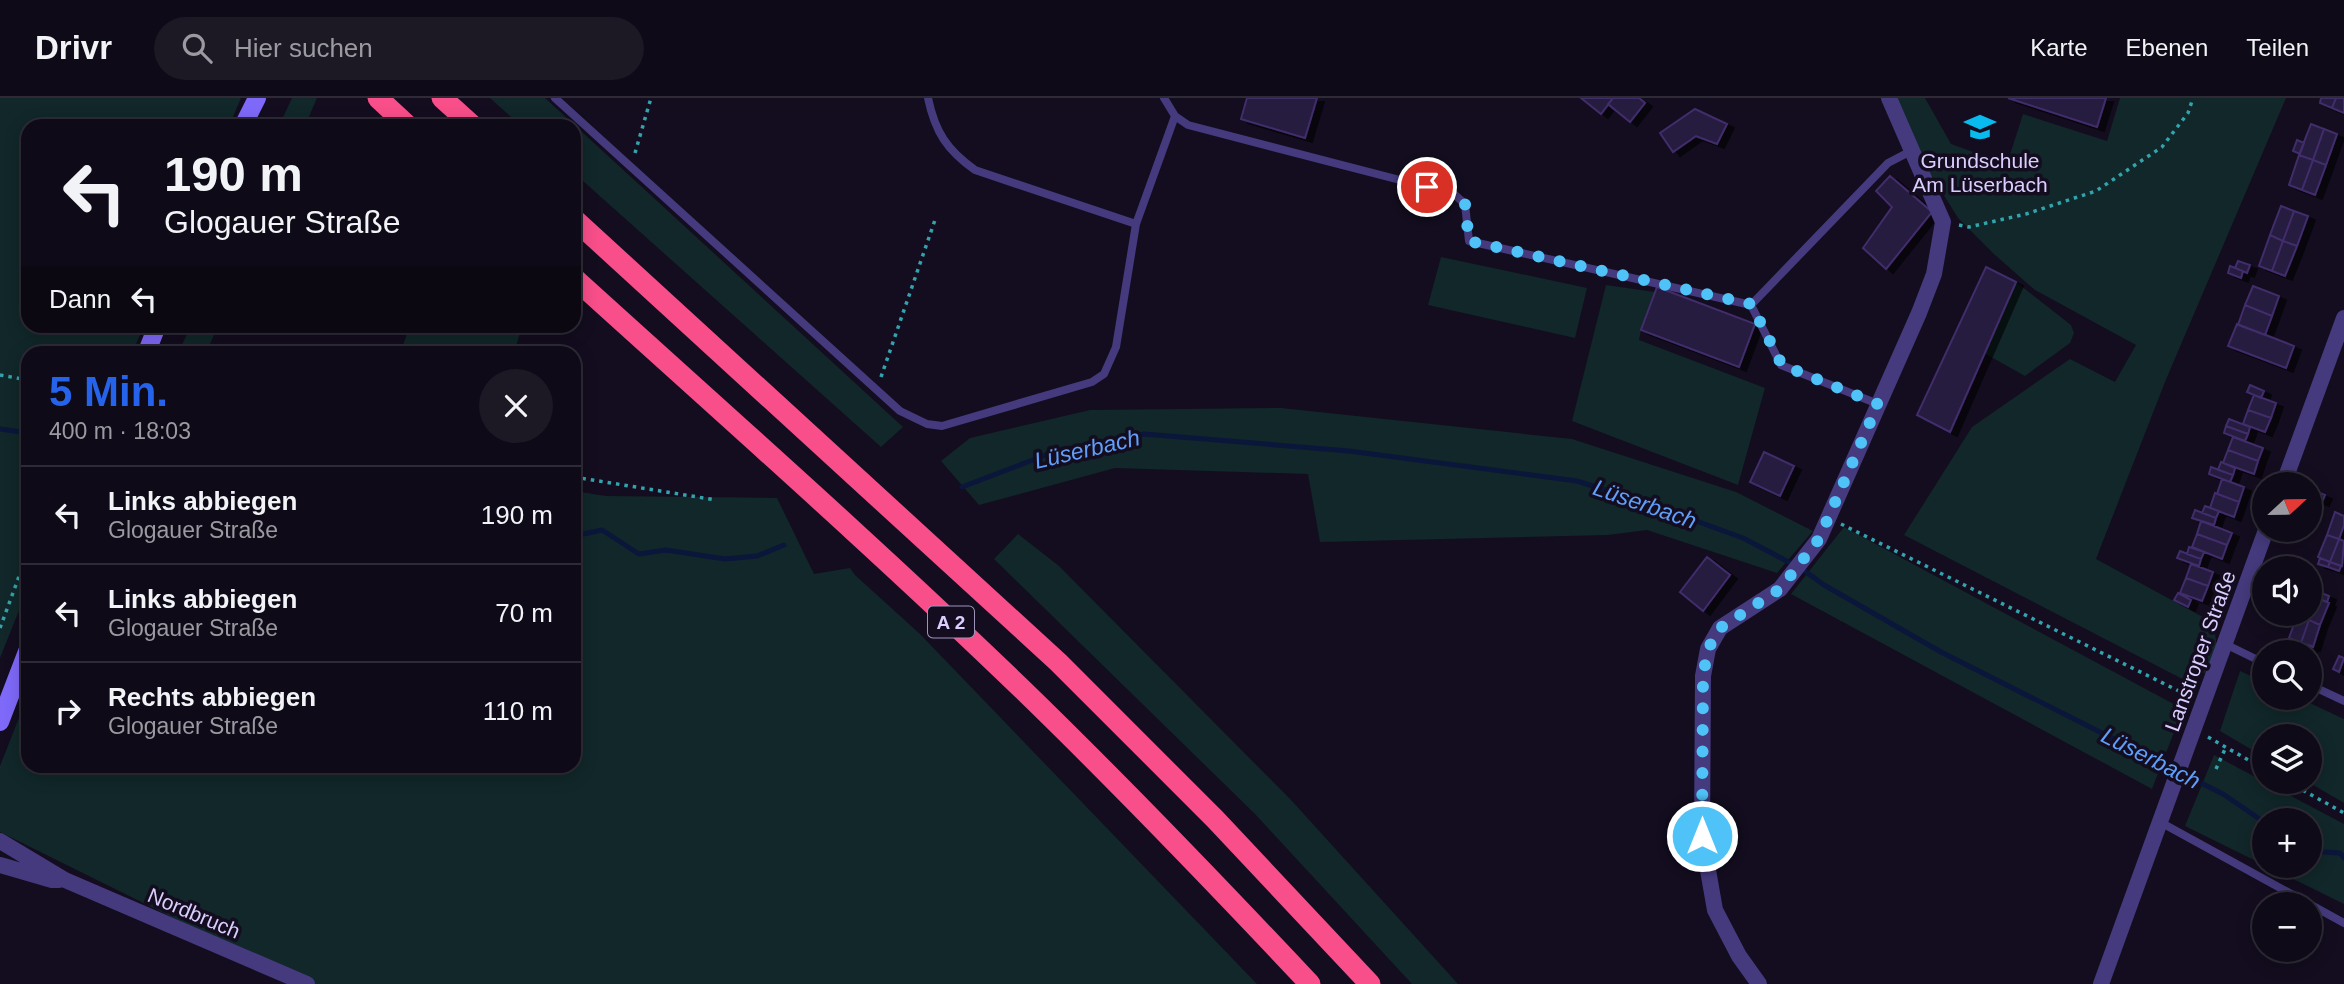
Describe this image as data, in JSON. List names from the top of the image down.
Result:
{
  "streets": {
    "highway": ["A 2"],
    "street": ["Lanstroper Straße", "Nordbruch"]
  },
  "water": ["Lüserbach"],
  "places": {
    "school or university": ["Grundschule Am Lüserbach"]
  },
  "north": "right",
  "page": {
    "header": "Drivr",
    "search": "Hier suchen",
    "nav": ["Karte", "Ebenen", "Teilen"],
    "turn": ["190 m", "Glogauer Straße"],
    "then": "Dann",
    "heading": ["5 Min.", "400 m · 18:03"],
    "list": [
      {
        "name": "Links abbiegen",
        "note": "Glogauer Straße",
        "value": "190 m"
      },
      {
        "name": "Links abbiegen",
        "note": "Glogauer Straße",
        "value": "70 m"
      },
      {
        "name": "Rechts abbiegen",
        "note": "Glogauer Straße",
        "value": "110 m"
      }
    ],
    "map_buttons": ["+", "−"]
  }
}
